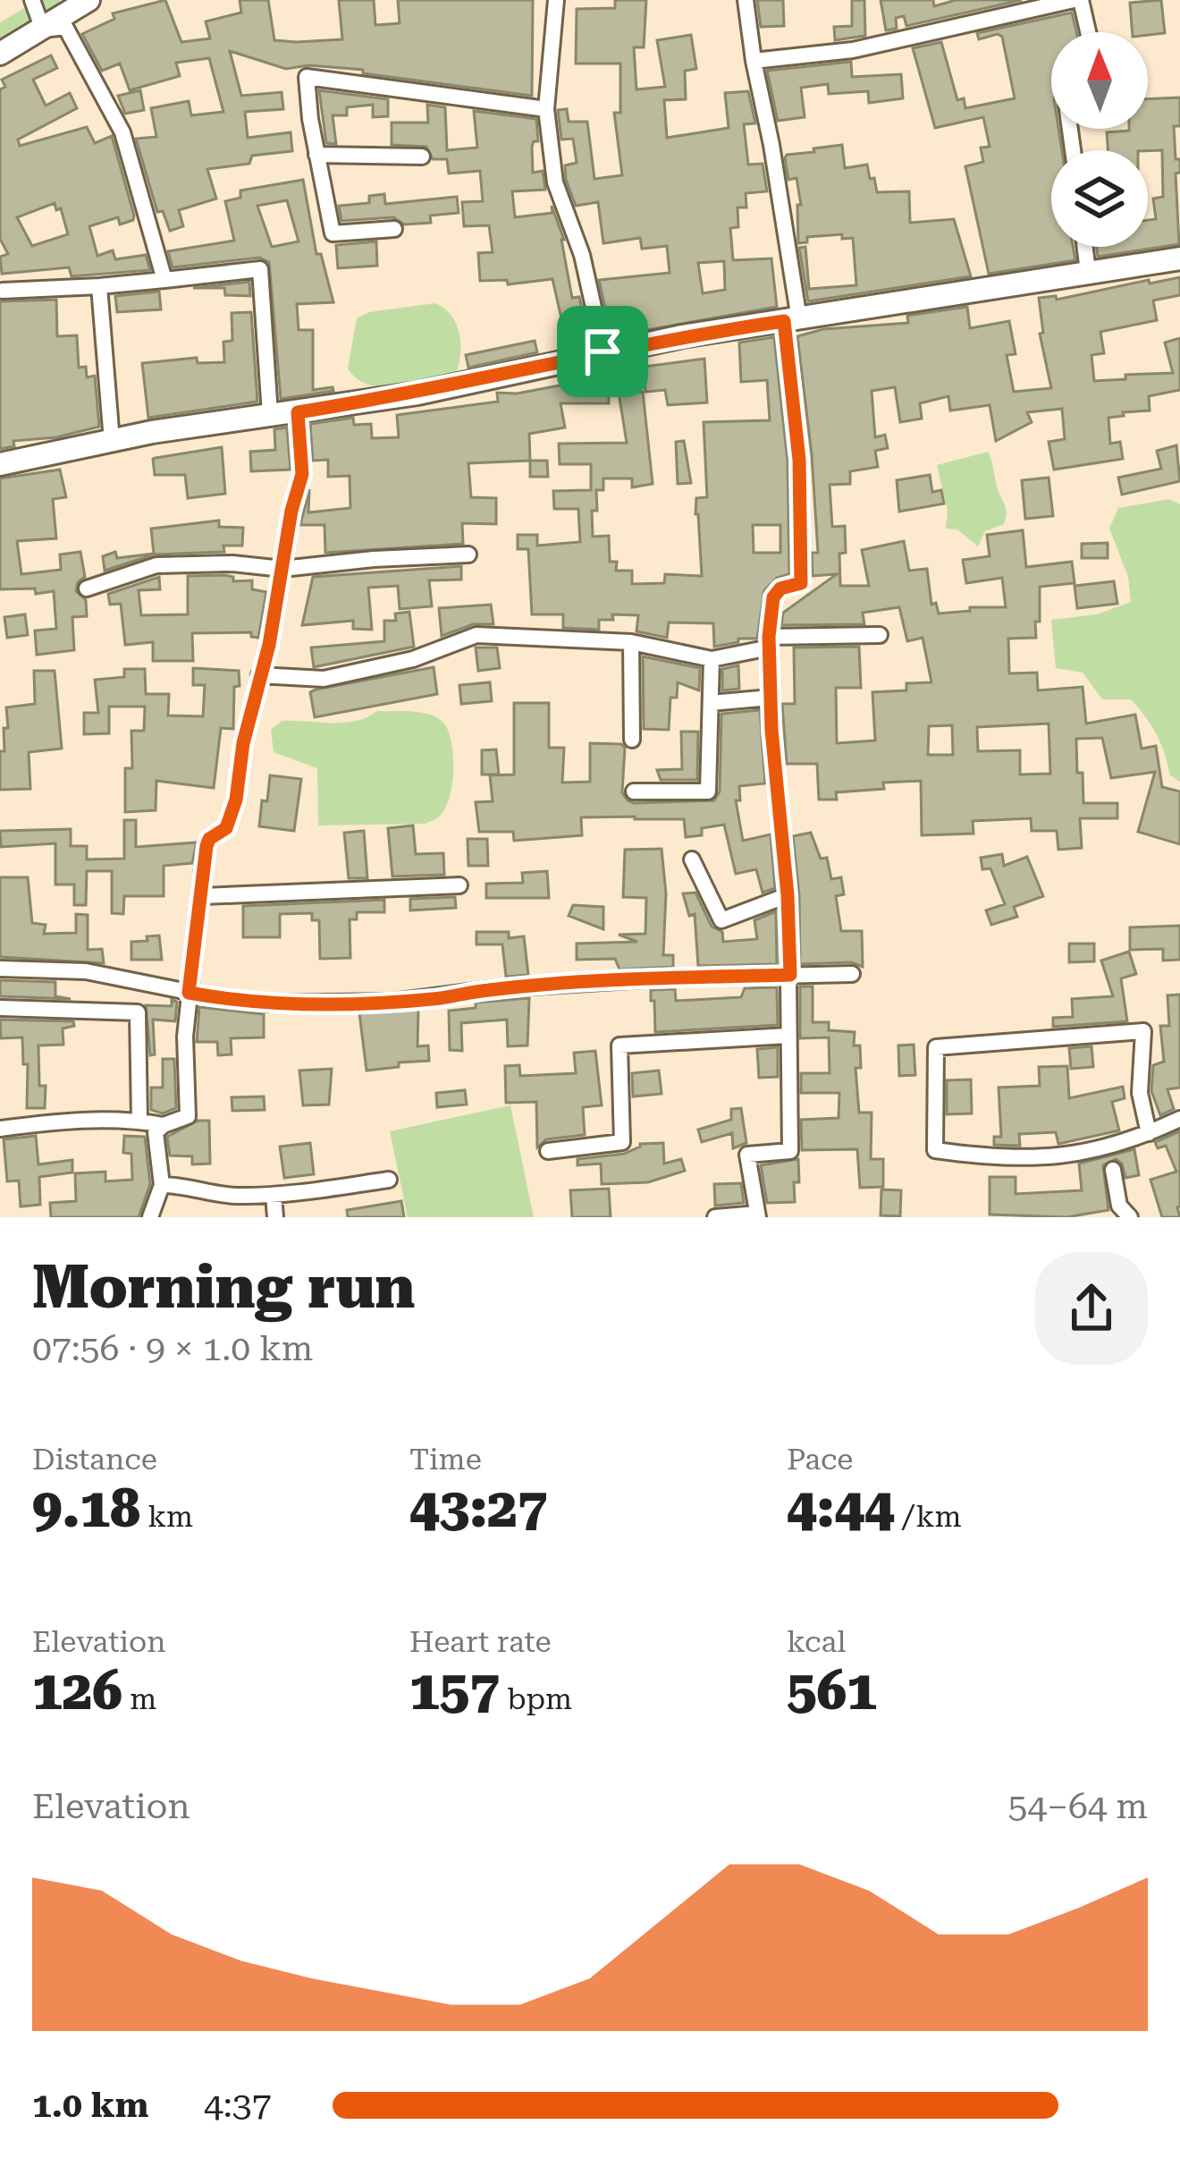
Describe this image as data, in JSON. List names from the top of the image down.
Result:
{
  "north": "top",
  "page": {
    "heading": ["Morning run", "07:56 · 9 × 1.0 km"],
    "stats": [
      ["Distance", "9.18 km"],
      ["Time", "43:27"],
      ["Pace", "4:44 /km"],
      ["Elevation", "126 m"],
      ["Heart rate", "157 bpm"],
      ["kcal", "561"]
    ],
    "chart": ["Elevation", "54–64 m"],
    "list": [
      {
        "name": "1.0 km",
        "note": "4:37"
      }
    ]
  }
}
